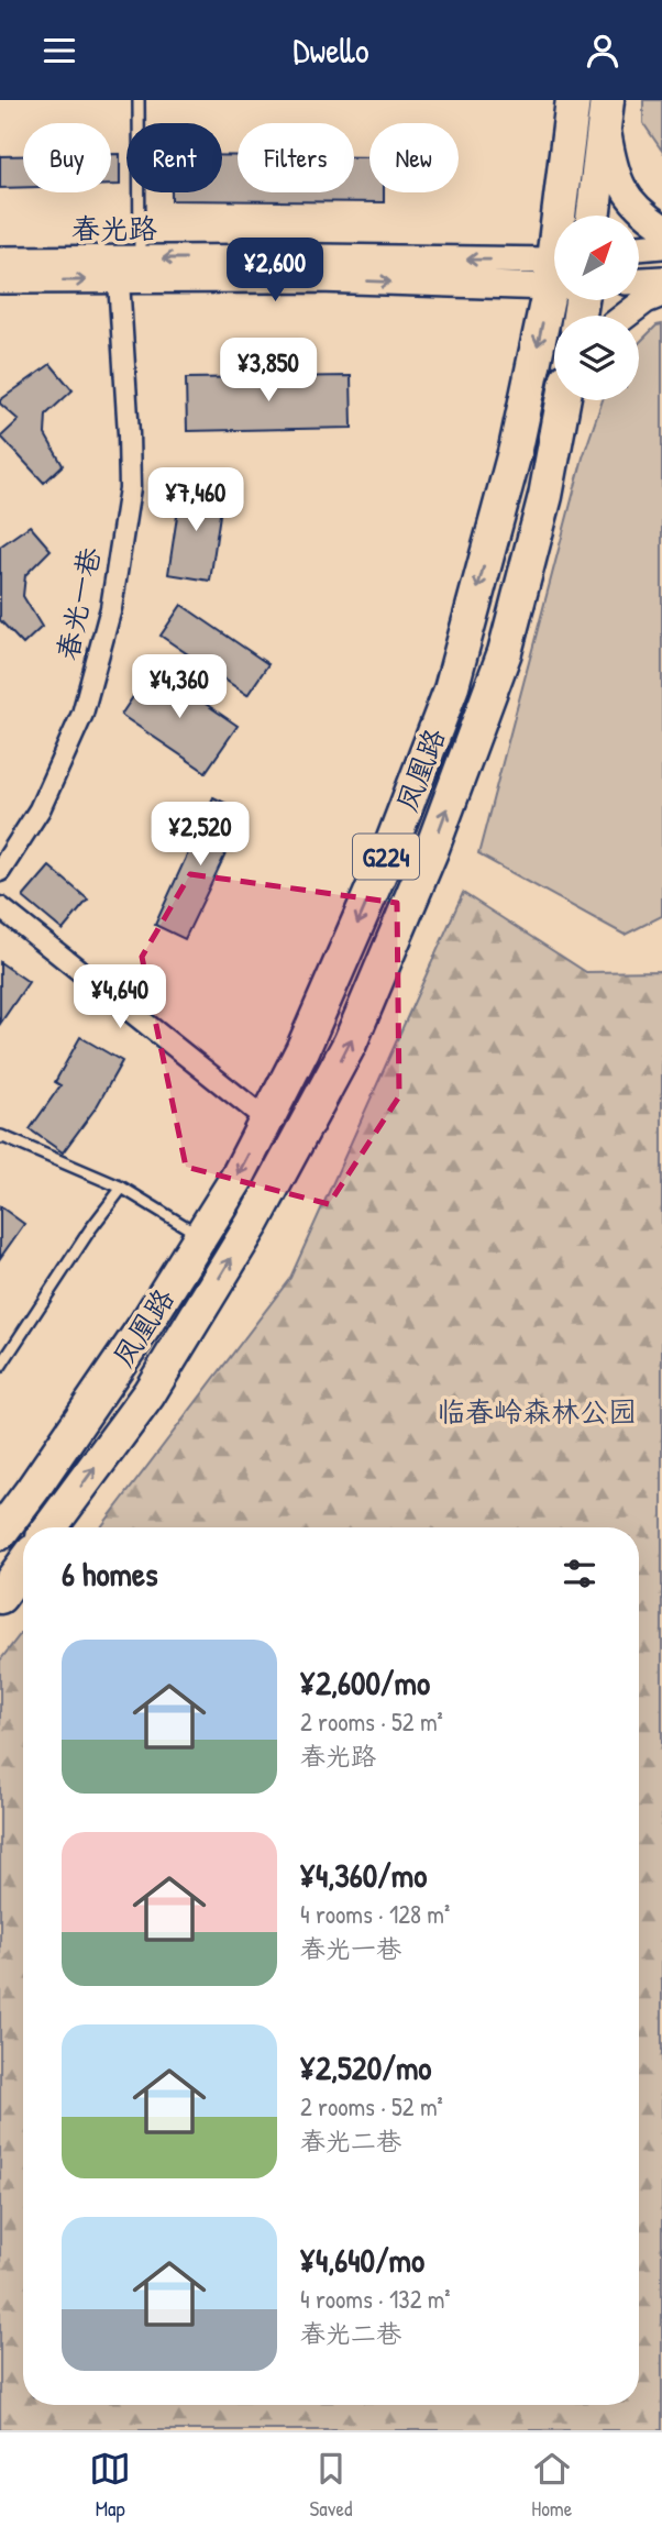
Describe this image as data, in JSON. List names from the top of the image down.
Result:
{
  "streets": {
    "highway": ["凤凰路", "G224"],
    "main road": ["春光路"],
    "street": ["春光一巷"]
  },
  "crossings": [
    ["春光路", "春光一巷"]
  ],
  "parks": ["临春岭森林公园"],
  "north": "top right",
  "page": {
    "header": "Dwello",
    "chip": [
      "Buy",
      "Rent",
      "Filters",
      "New"
    ],
    "price": [
      "¥2,600",
      "¥3,850",
      "¥7,460",
      "¥4,360",
      "¥2,520",
      "¥4,640"
    ],
    "heading": "6 homes",
    "list": [
      {
        "name": "¥2,600/mo",
        "note": "2 rooms · 52 m² · 春光路"
      },
      {
        "name": "¥4,360/mo",
        "note": "4 rooms · 128 m² · 春光一巷"
      },
      {
        "name": "¥2,520/mo",
        "note": "2 rooms · 52 m² · 春光二巷"
      },
      {
        "name": "¥4,640/mo",
        "note": "4 rooms · 132 m² · 春光二巷"
      }
    ],
    "tabs": ["Map", "Saved", "Home"]
  }
}
